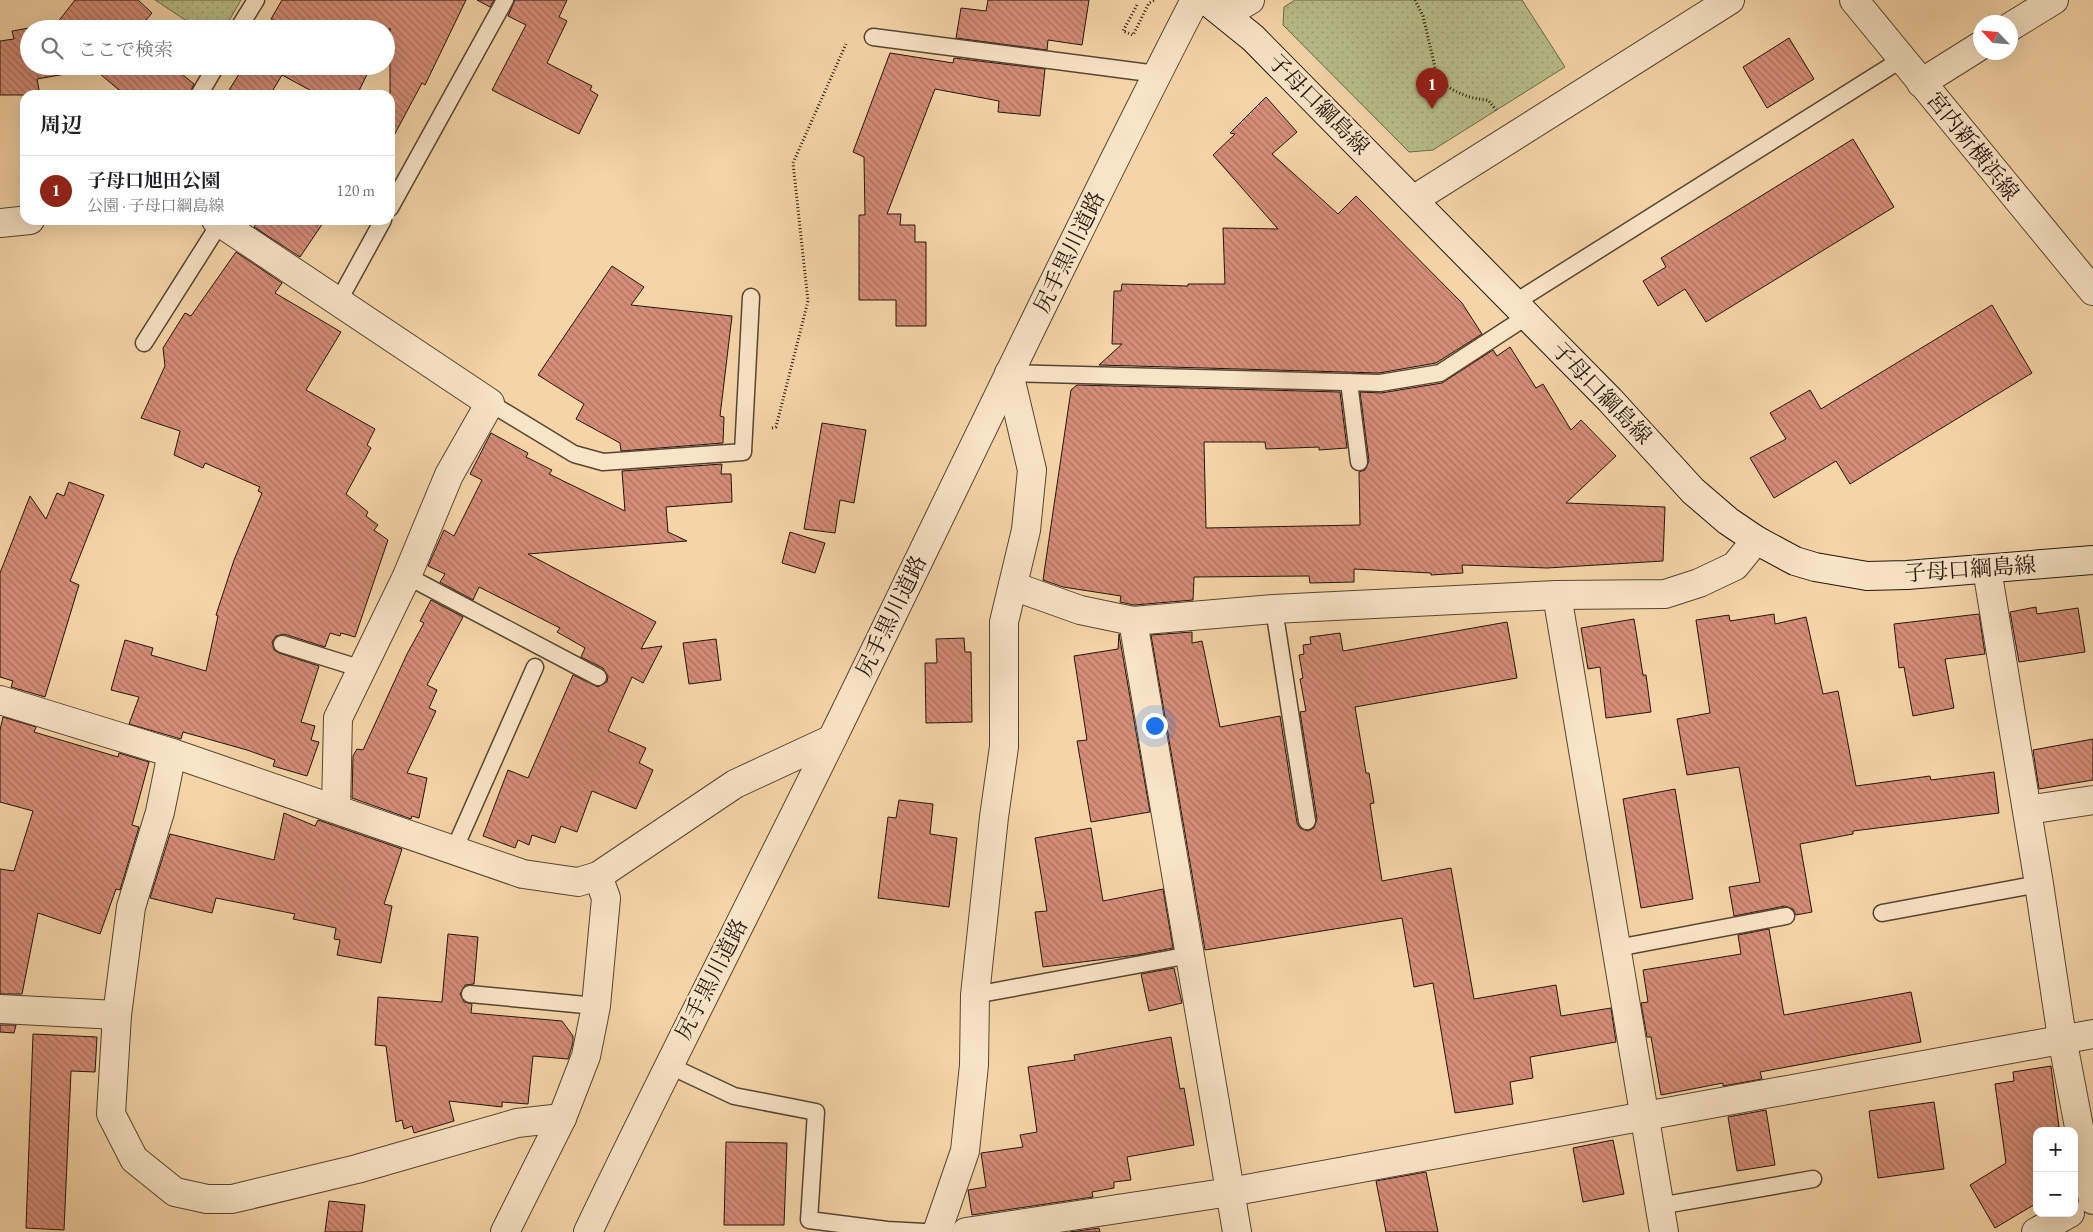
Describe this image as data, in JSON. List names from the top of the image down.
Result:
{
  "streets": {
    "street": ["子母口綱島線", "宮内新横浜線", "尻手黒川道路"]
  },
  "north": "top left",
  "page": {
    "search": "ここで検索",
    "pins": "1",
    "heading": "周辺",
    "list": [
      {
        "mark": "1",
        "name": "子母口旭田公園",
        "note": "公園 · 子母口綱島線",
        "value": "120 m"
      }
    ],
    "map_buttons": ["+", "−"]
  }
}
